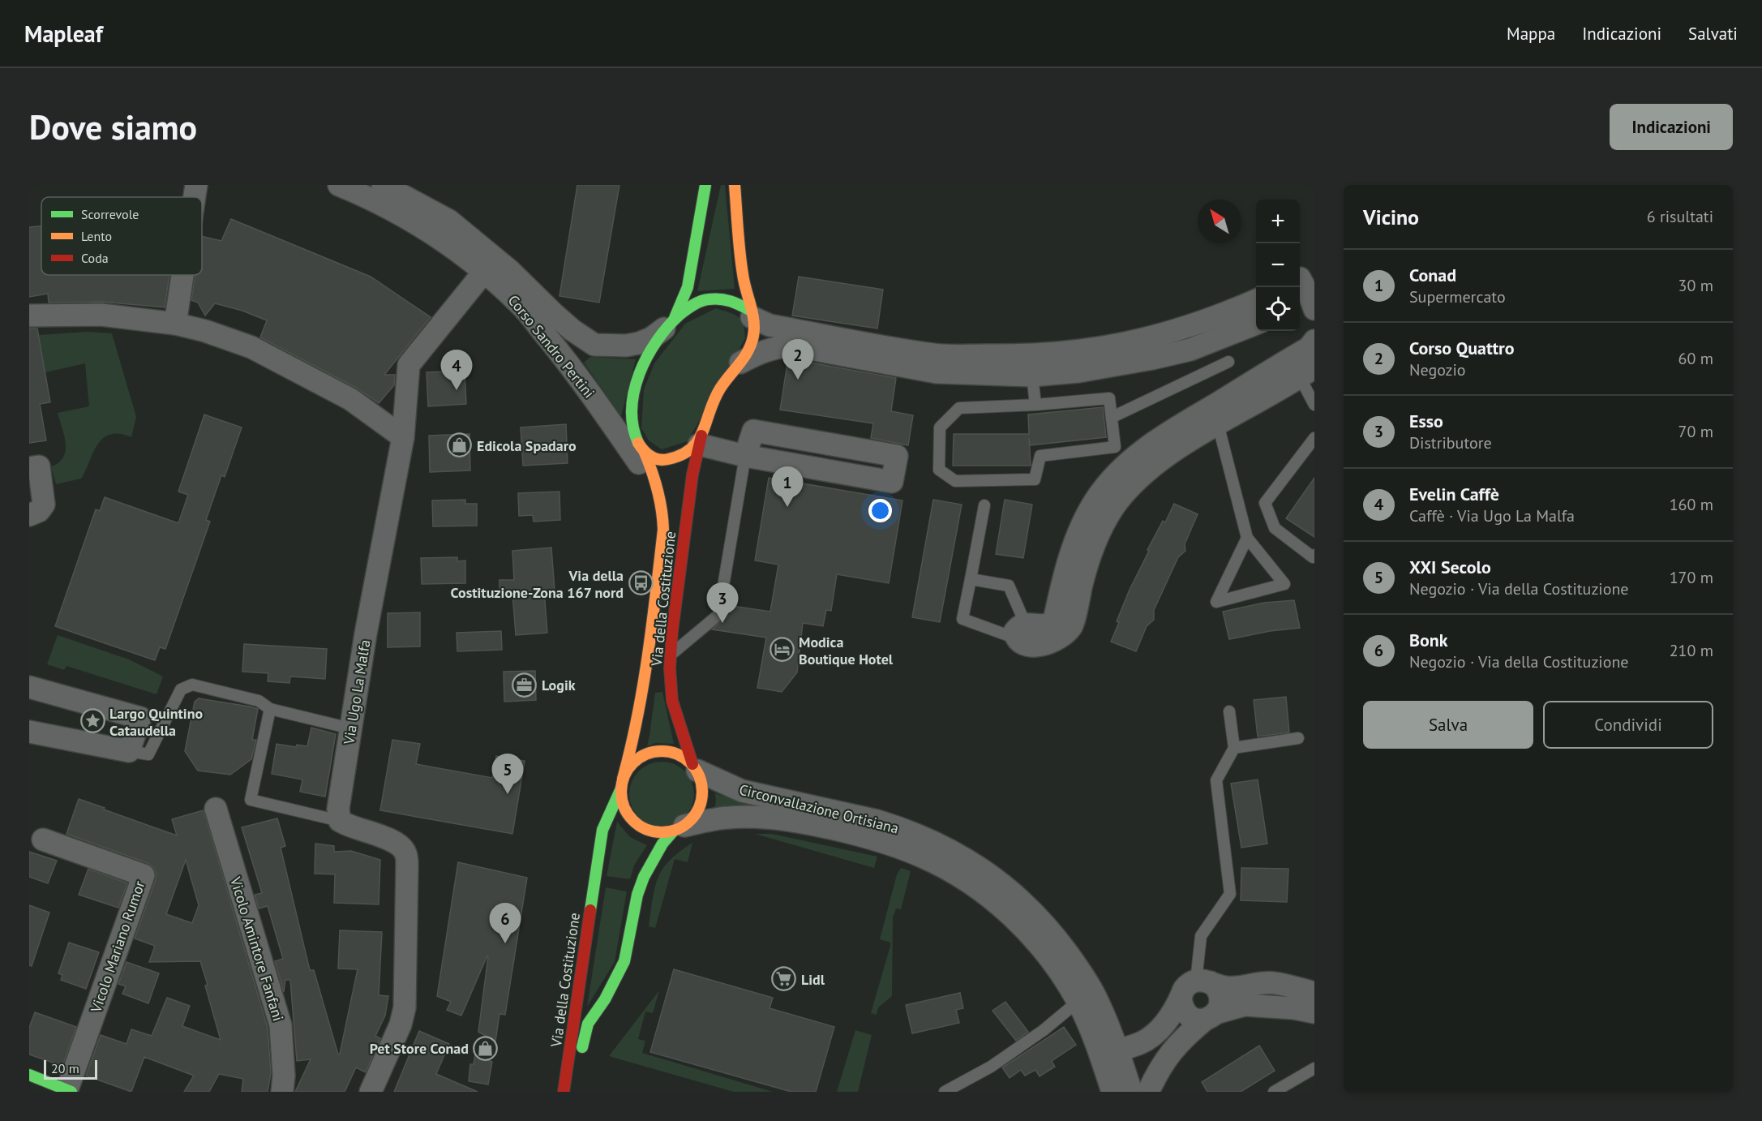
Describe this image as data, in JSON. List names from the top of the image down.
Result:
{
  "streets": {
    "main road": ["Via della Costituzione"],
    "street": [
      "Corso Sandro Pertini",
      "Via Ugo La Malfa",
      "Circonvallazione Ortisiana",
      "Vicolo Mariano Rumor",
      "Vicolo Amintore Fanfani"
    ]
  },
  "crossings": [
    ["Corso Sandro Pertini", "Via della Costituzione"],
    ["Corso Sandro Pertini", "Via Ugo La Malfa"],
    ["Via della Costituzione", "Circonvallazione Ortisiana"]
  ],
  "places": {
    "shop": ["Edicola Spadaro", "Pet Store Conad"],
    "bus stop": ["Via della Costituzione-Zona 167 nord"],
    "hotel": ["Modica Boutique Hotel"],
    "office": ["Logik"],
    "place": ["Largo Quintino Cataudella"],
    "supermarket": ["Lidl"]
  },
  "legend": ["Scorrevole", "Lento", "Coda"],
  "scale_bar": "20 m",
  "north": "top left",
  "page": {
    "header": "Mapleaf",
    "nav": ["Mappa", "Indicazioni", "Salvati"],
    "buttons": [
      "Indicazioni",
      ["Salva", "Condividi"]
    ],
    "title": "Dove siamo",
    "heading": ["Vicino", "6 risultati"],
    "map_buttons": ["+", "−"],
    "list": [
      {
        "mark": "1",
        "name": "Conad",
        "note": "Supermercato",
        "value": "30 m"
      },
      {
        "mark": "2",
        "name": "Corso Quattro",
        "note": "Negozio",
        "value": "60 m"
      },
      {
        "mark": "3",
        "name": "Esso",
        "note": "Distributore",
        "value": "70 m"
      },
      {
        "mark": "4",
        "name": "Evelin Caffè",
        "note": "Caffè · Via Ugo La Malfa",
        "value": "160 m"
      },
      {
        "mark": "5",
        "name": "XXI Secolo",
        "note": "Negozio · Via della Costituzione",
        "value": "170 m"
      },
      {
        "mark": "6",
        "name": "Bonk",
        "note": "Negozio · Via della Costituzione",
        "value": "210 m"
      }
    ],
    "pins": [
      "2",
      "4",
      "1",
      "3",
      "5",
      "6"
    ],
    "scale": "20 m"
  }
}
